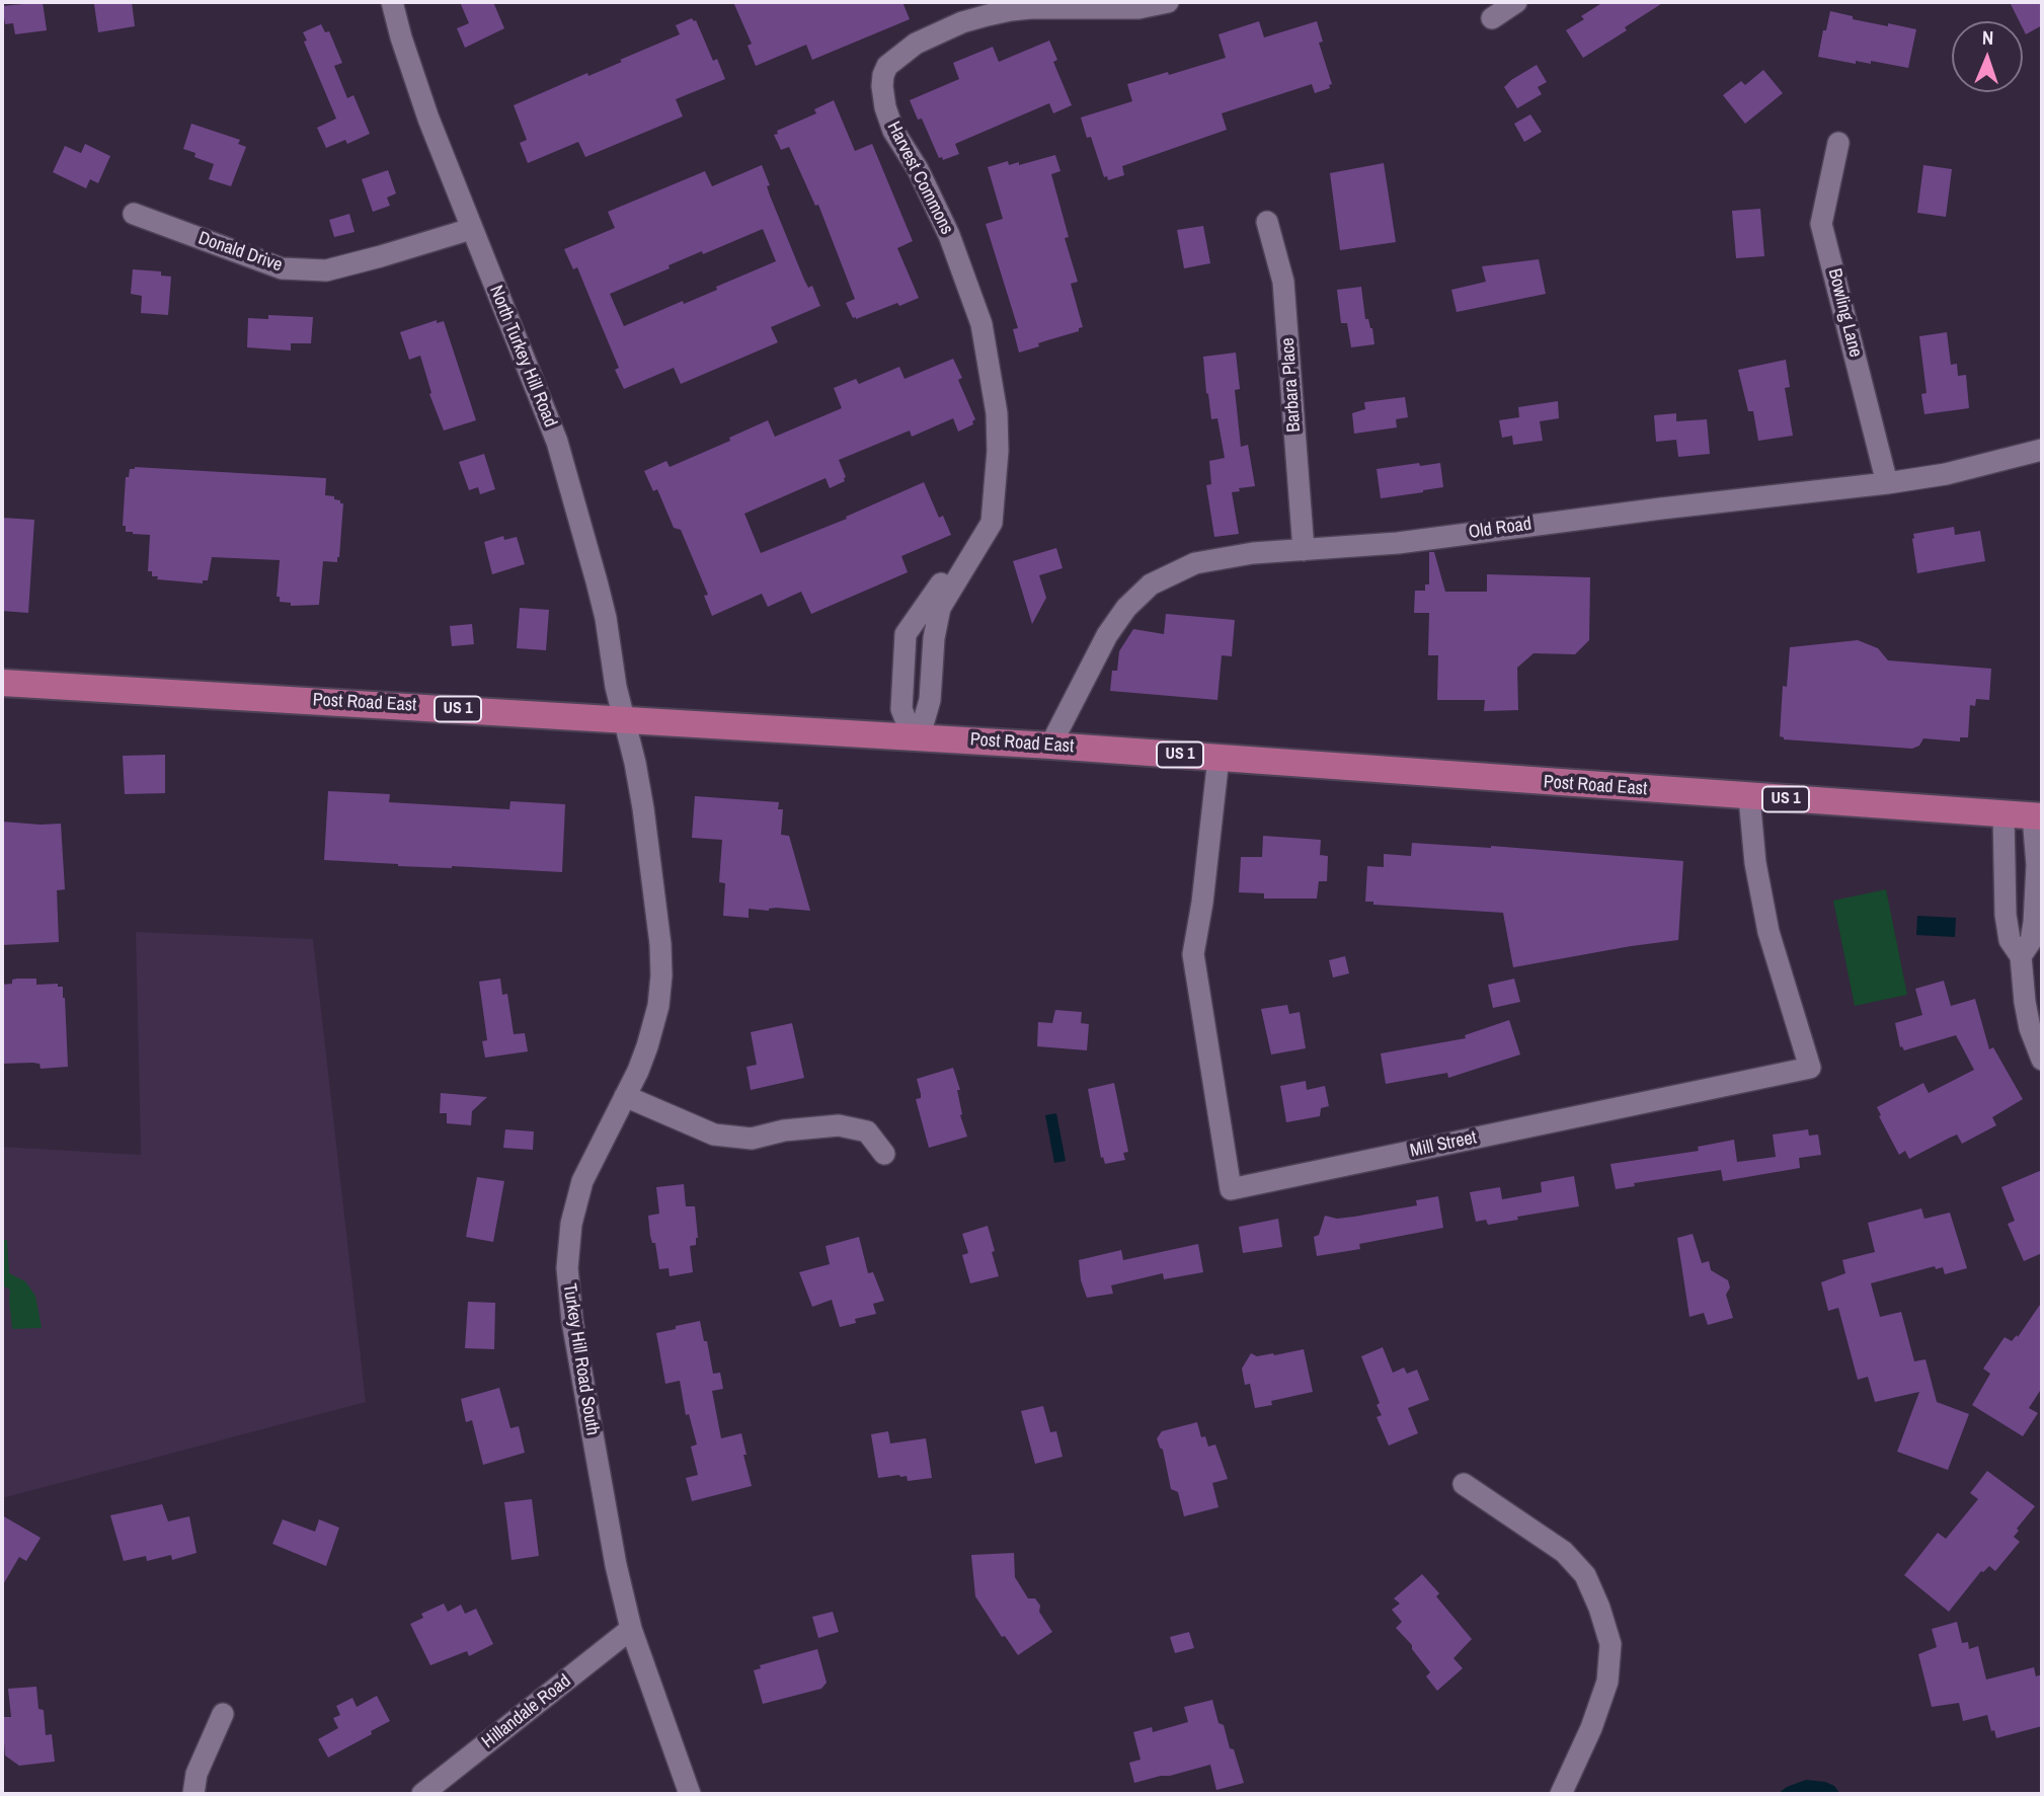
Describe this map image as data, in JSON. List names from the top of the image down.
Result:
{
  "streets": {
    "main road": ["Post Road East", "US 1"],
    "street": [
      "Harvest Commons",
      "Donald Drive",
      "Bowling Lane",
      "North Turkey Hill Road",
      "Barbara Place",
      "Old Road",
      "Mill Street",
      "Turkey Hill Road South",
      "Hillandale Road"
    ]
  },
  "crossings": [
    ["Harvest Commons", "Post Road East"],
    ["Donald Drive", "North Turkey Hill Road"],
    ["Bowling Lane", "Old Road"],
    ["North Turkey Hill Road", "Post Road East"],
    ["North Turkey Hill Road", "Turkey Hill Road South"],
    ["Barbara Place", "Old Road"],
    ["Old Road", "Post Road East"],
    ["Post Road East", "Mill Street"],
    ["Post Road East", "Turkey Hill Road South"],
    ["Turkey Hill Road South", "Hillandale Road"]
  ],
  "north": "top"
}
